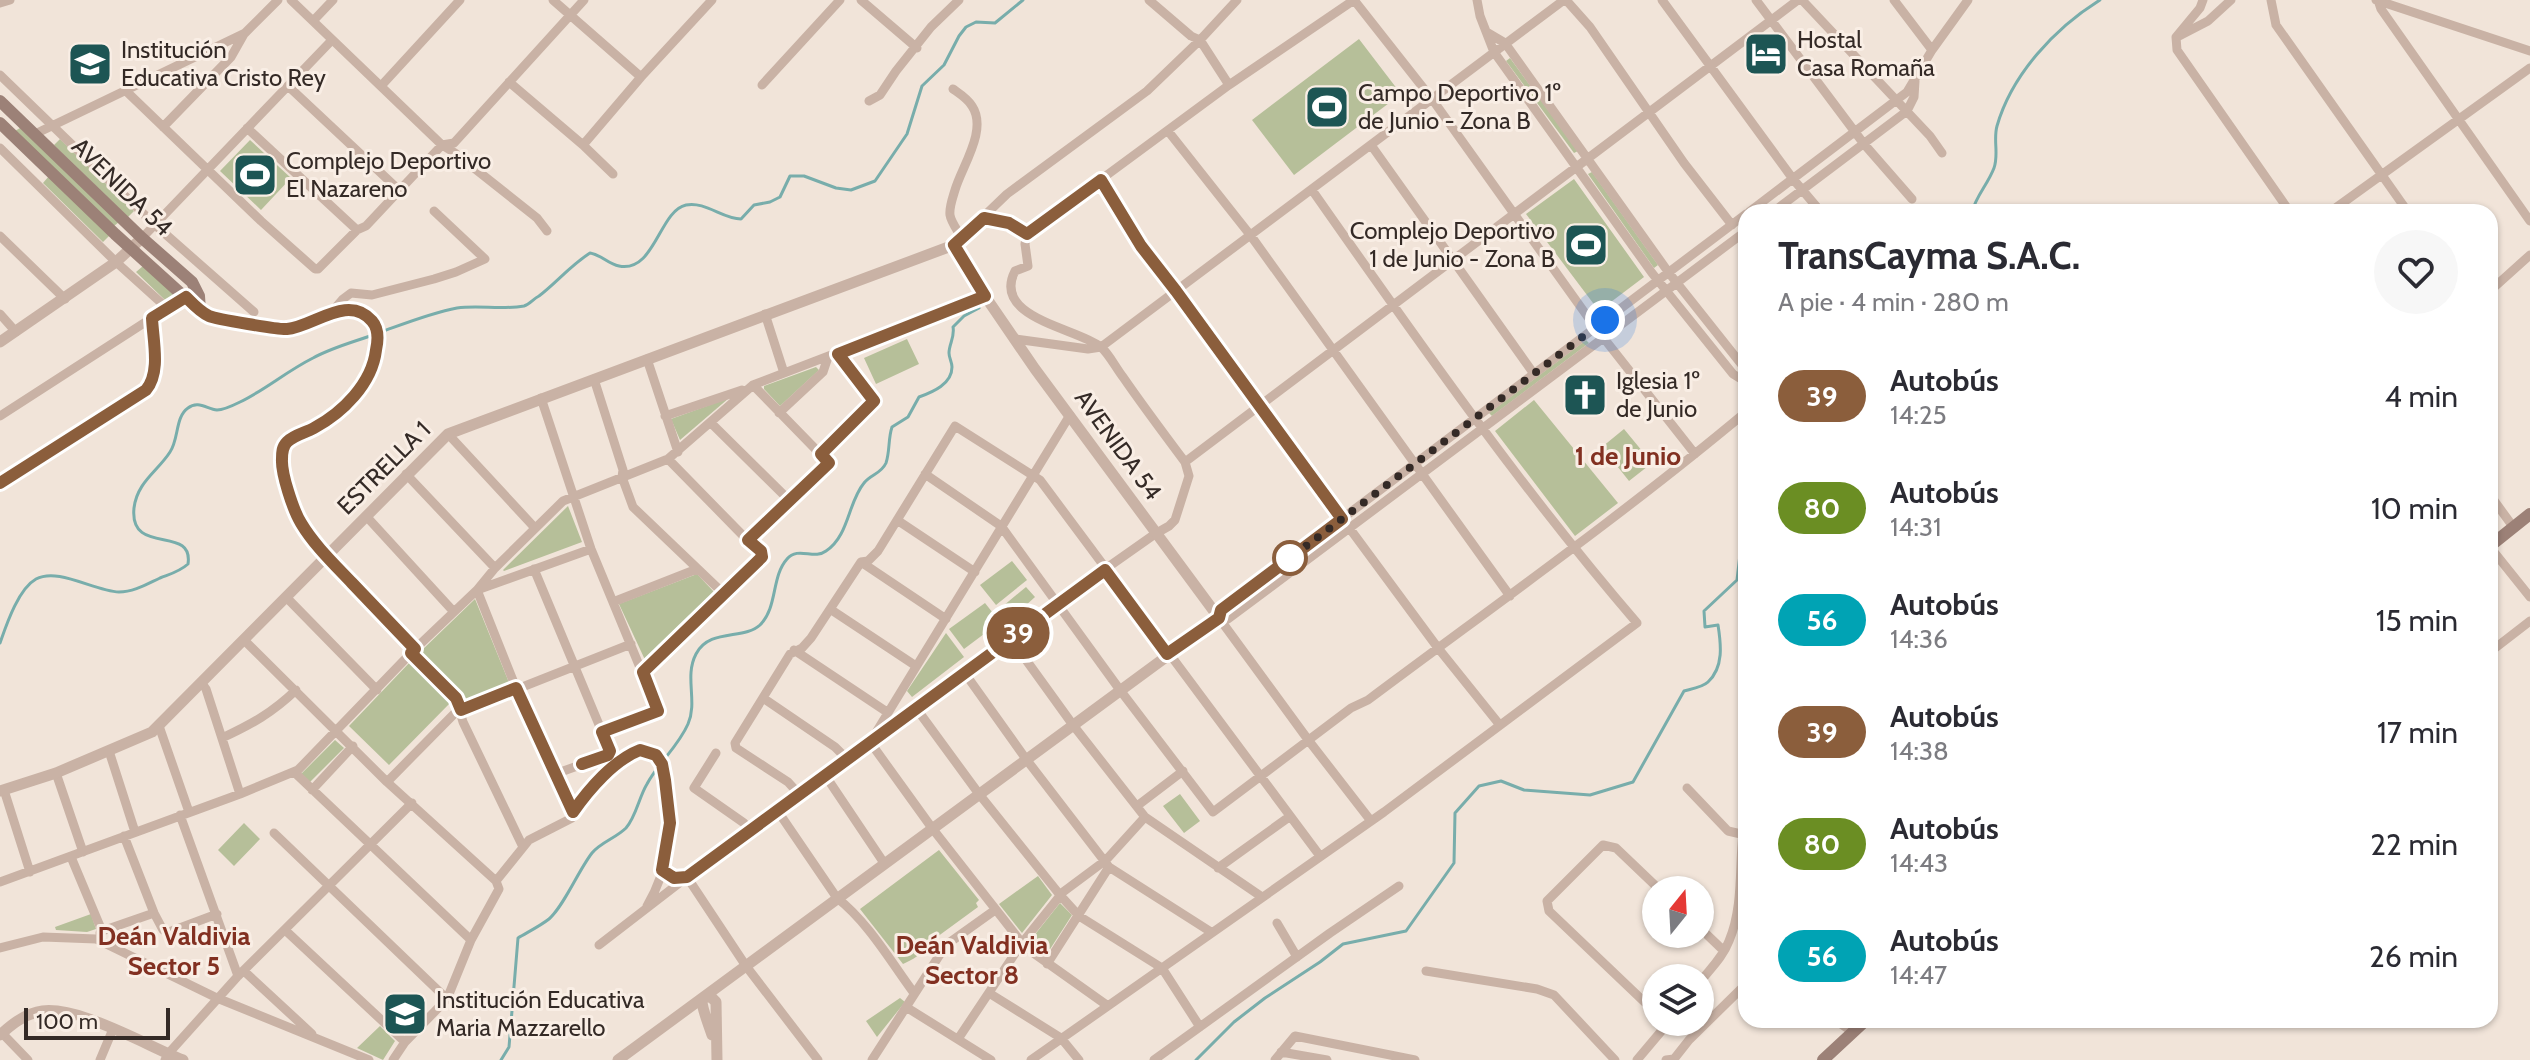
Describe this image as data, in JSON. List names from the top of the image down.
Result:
{
  "streets": {
    "main road": ["AVENIDA 54"],
    "street": ["ESTRELLA 1"]
  },
  "crossings": [
    ["AVENIDA 54", "ESTRELLA 1"]
  ],
  "districts": ["1 de Junio", "Deán Valdivia Sector 5", "Deán Valdivia Sector 8"],
  "places": {
    "hotel": ["Hostal Casa Romaña"],
    "school or university": ["Institución Educativa Cristo Rey", "Institución Educativa Maria Mazzarello"],
    "sports": ["Campo Deportivo 1º de Junio - Zona B", "Complejo Deportivo El Nazareno", "Complejo Deportivo 1 de Junio - Zona B"],
    "church": ["Iglesia 1º de Junio"]
  },
  "lines": ["bus line 39"],
  "scale_bar": "100 m",
  "north": "top",
  "page": {
    "on_map": "39",
    "heading": ["TransCayma S.A.C.", "A pie · 4 min · 280 m"],
    "list": [
      {
        "mark": "39",
        "name": "Autobús",
        "note": "14:25",
        "value": "4 min"
      },
      {
        "mark": "80",
        "name": "Autobús",
        "note": "14:31",
        "value": "10 min"
      },
      {
        "mark": "56",
        "name": "Autobús",
        "note": "14:36",
        "value": "15 min"
      },
      {
        "mark": "39",
        "name": "Autobús",
        "note": "14:38",
        "value": "17 min"
      },
      {
        "mark": "80",
        "name": "Autobús",
        "note": "14:43",
        "value": "22 min"
      },
      {
        "mark": "56",
        "name": "Autobús",
        "note": "14:47",
        "value": "26 min"
      }
    ],
    "scale": "100 m"
  }
}
